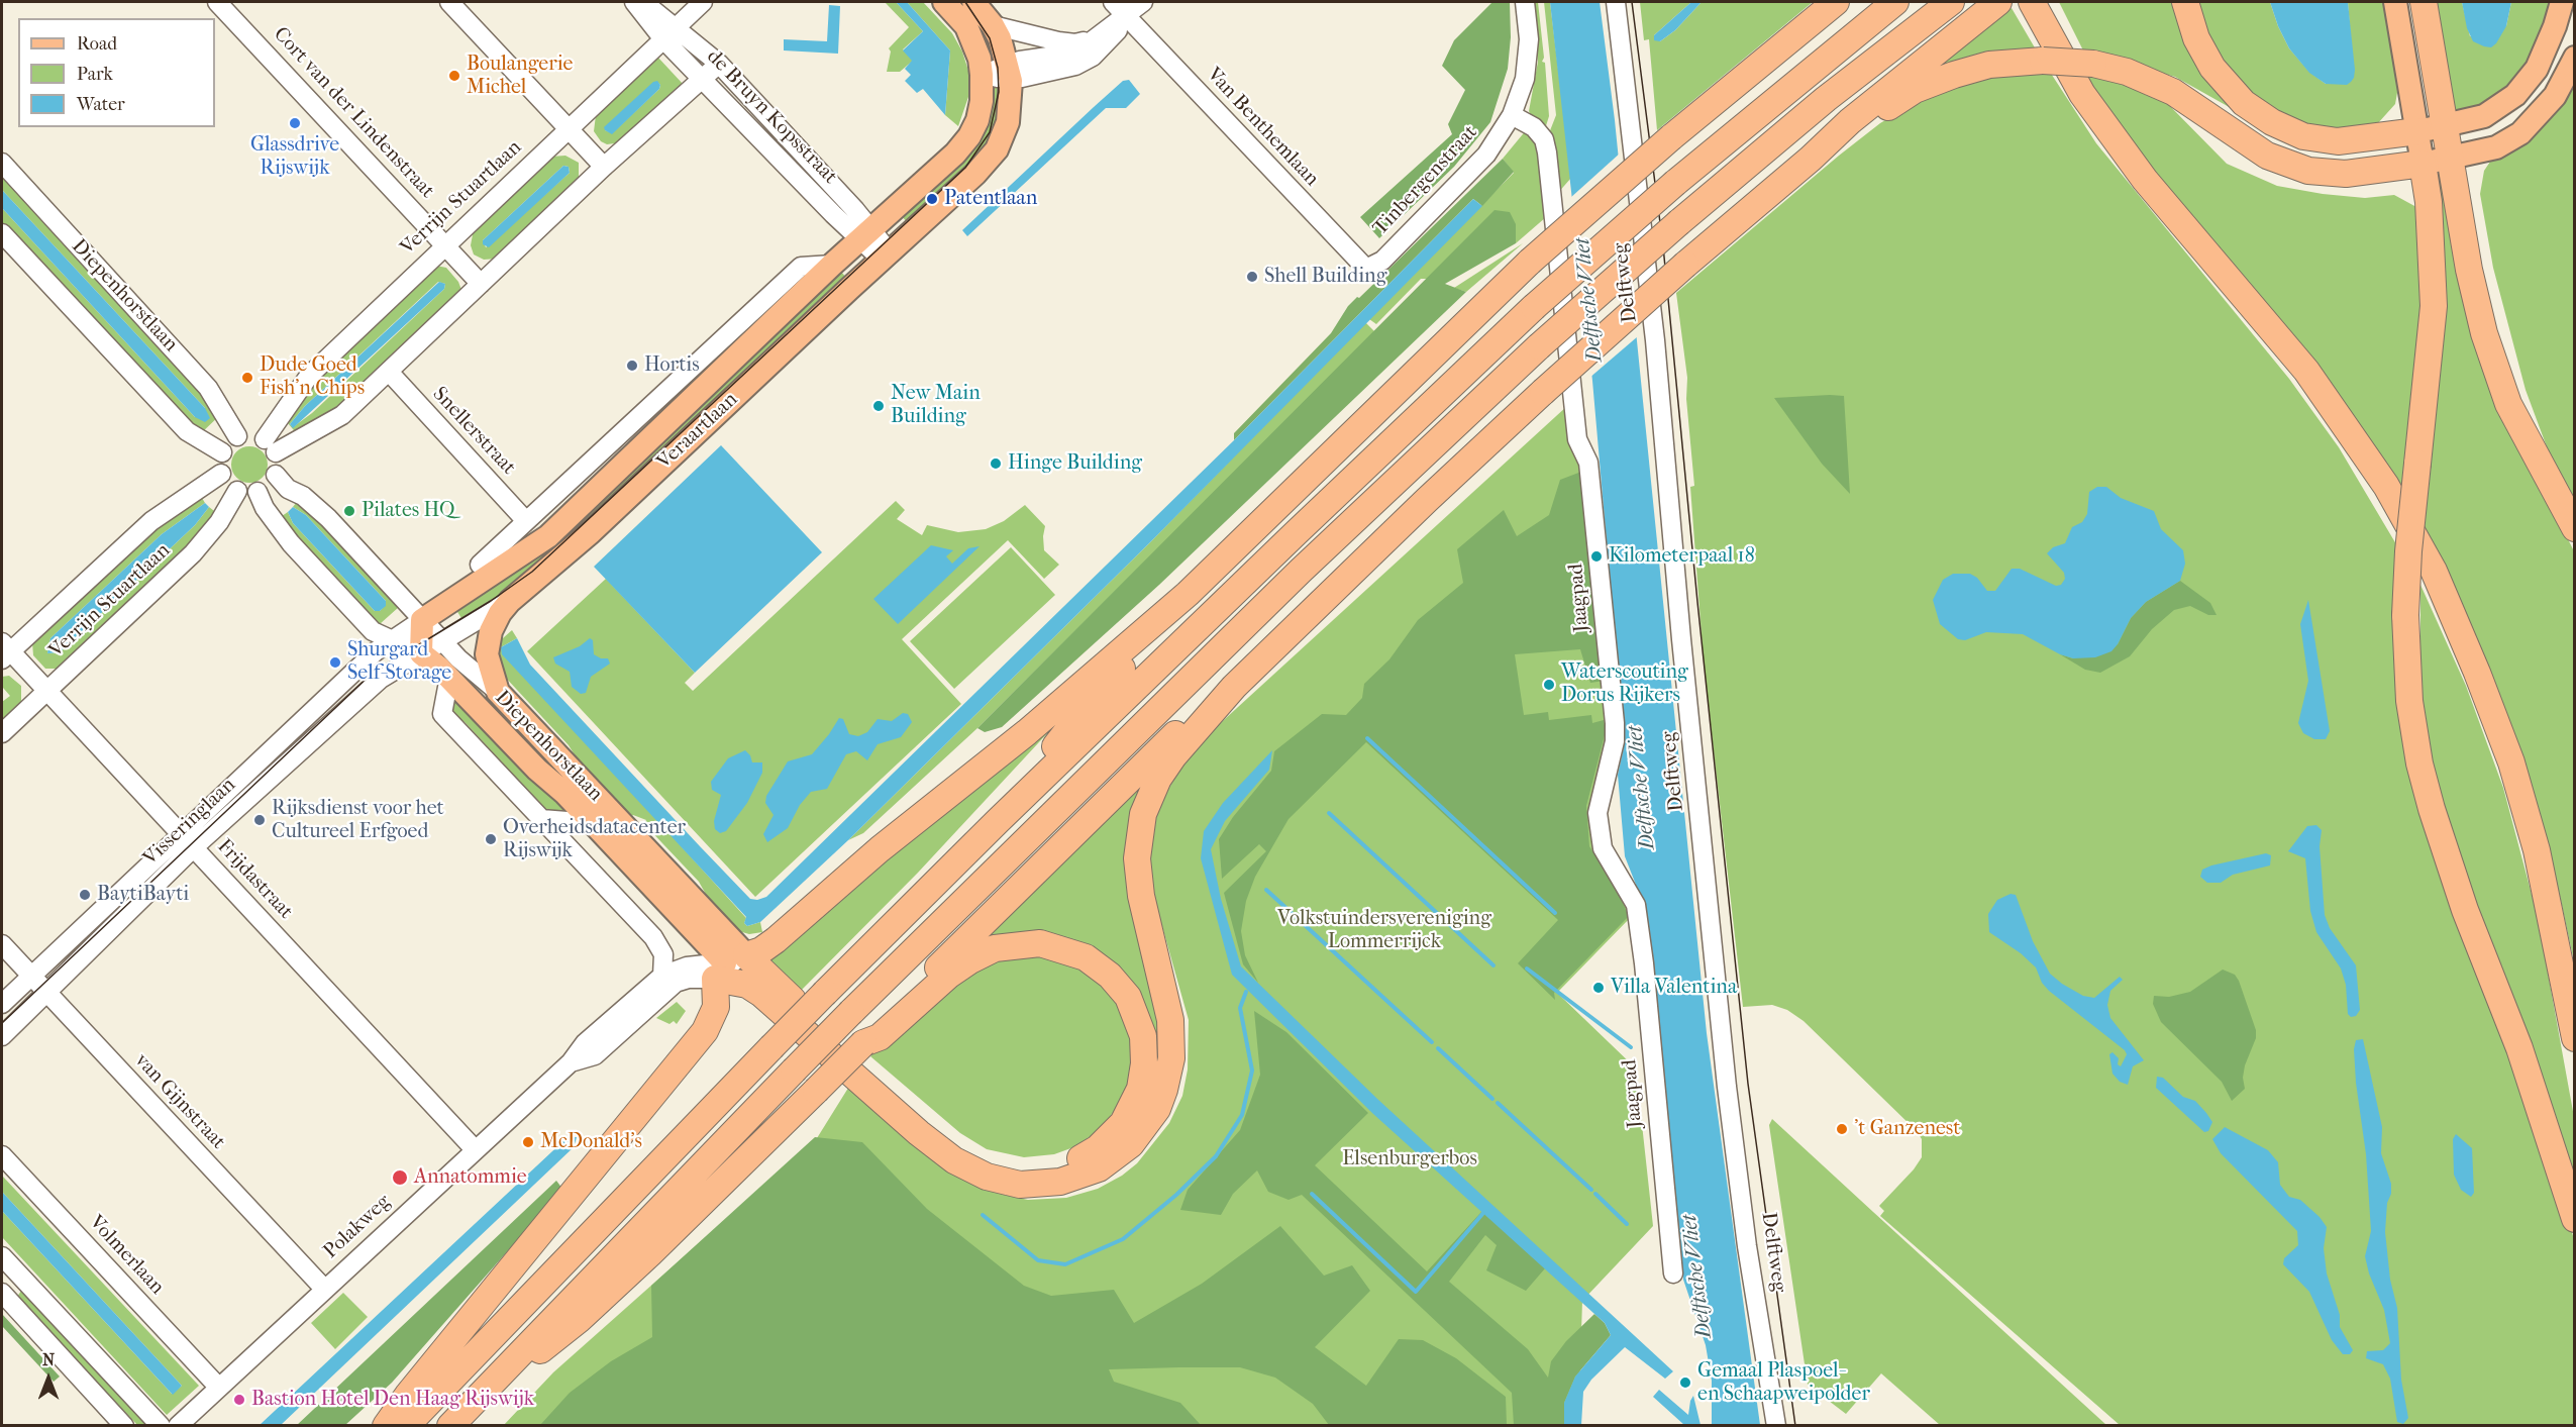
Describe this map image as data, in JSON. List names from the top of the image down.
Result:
{
  "streets": {
    "main road": ["Diepenhorstlaan", "Veraartlaan"],
    "street": [
      "Cort van der Lindenstraat",
      "de Bruyn Kopsstraat",
      "Van Benthemlaan",
      "Tinbergenstraat",
      "Verrijn Stuartlaan",
      "Delftweg",
      "Snellerstraat",
      "Jaagpad",
      "Visseringlaan",
      "Frijdastraat",
      "van Gijnstraat",
      "Polakweg",
      "Volmerlaan"
    ]
  },
  "crossings": [
    ["Cort van der Lindenstraat", "Verrijn Stuartlaan"],
    ["de Bruyn Kopsstraat", "Verrijn Stuartlaan"],
    ["de Bruyn Kopsstraat", "Veraartlaan"],
    ["Van Benthemlaan", "Tinbergenstraat"],
    ["Tinbergenstraat", "Jaagpad"],
    ["Verrijn Stuartlaan", "Diepenhorstlaan"],
    ["Verrijn Stuartlaan", "Frijdastraat"],
    ["Diepenhorstlaan", "Veraartlaan"],
    ["Diepenhorstlaan", "Visseringlaan"],
    ["Diepenhorstlaan", "Polakweg"],
    ["Veraartlaan", "Visseringlaan"],
    ["Visseringlaan", "Frijdastraat"],
    ["Visseringlaan", "van Gijnstraat"],
    ["Frijdastraat", "Polakweg"],
    ["van Gijnstraat", "Polakweg"],
    ["Polakweg", "Volmerlaan"]
  ],
  "water": ["Delftsche Vliet"],
  "parks": ["Volkstuindersvereniging Lommerrijck", "Elsenburgerbos"],
  "places": [
    "Boulangerie Michel",
    "Glassdrive Rijswijk",
    "Patentlaan",
    "Shell Building",
    "Hortis",
    "Dude Goed Fish'n Chips",
    "New Main Building",
    "Hinge Building",
    "Pilates HQ",
    "Kilometerpaal 18",
    "Shurgard Self-Storage",
    "Waterscouting Dorus Rijkers",
    "Rijksdienst voor het Cultureel Erfgoed",
    "Overheidsdatacenter Rijswijk",
    "BaytiBayti",
    "Villa Valentina",
    "'t Ganzenest",
    "McDonald's",
    "Annatommie",
    "Gemaal Plaspoel- en Schaapweipolder",
    "Bastion Hotel Den Haag Rijswijk"
  ],
  "legend": ["Road", "Park", "Water"],
  "north": "top"
}
